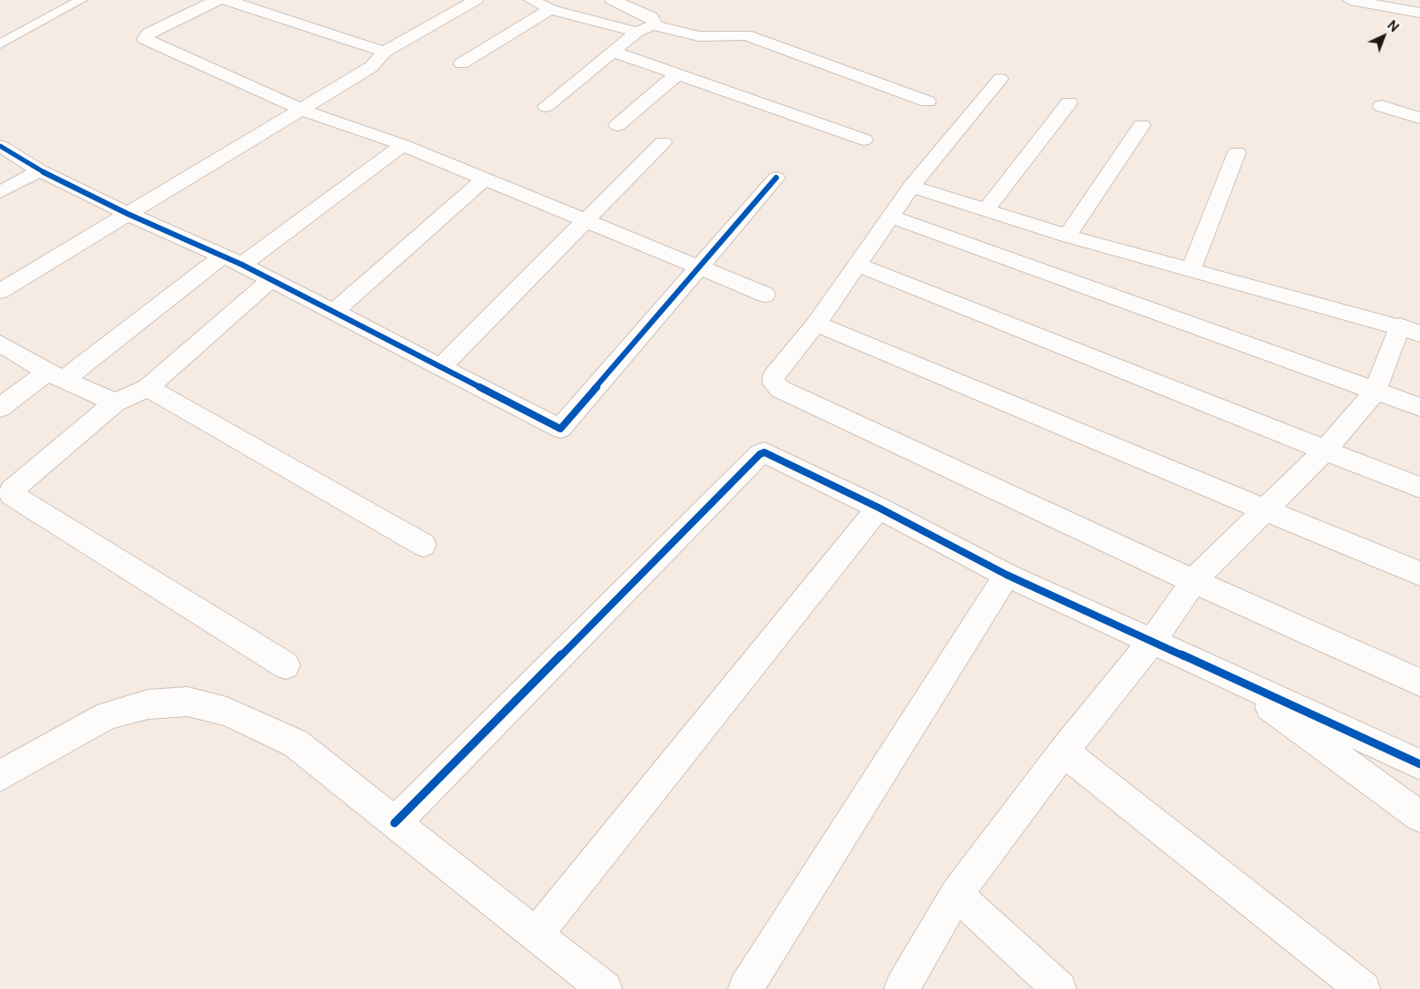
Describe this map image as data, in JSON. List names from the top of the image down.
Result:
{
  "north": "top right"
}
